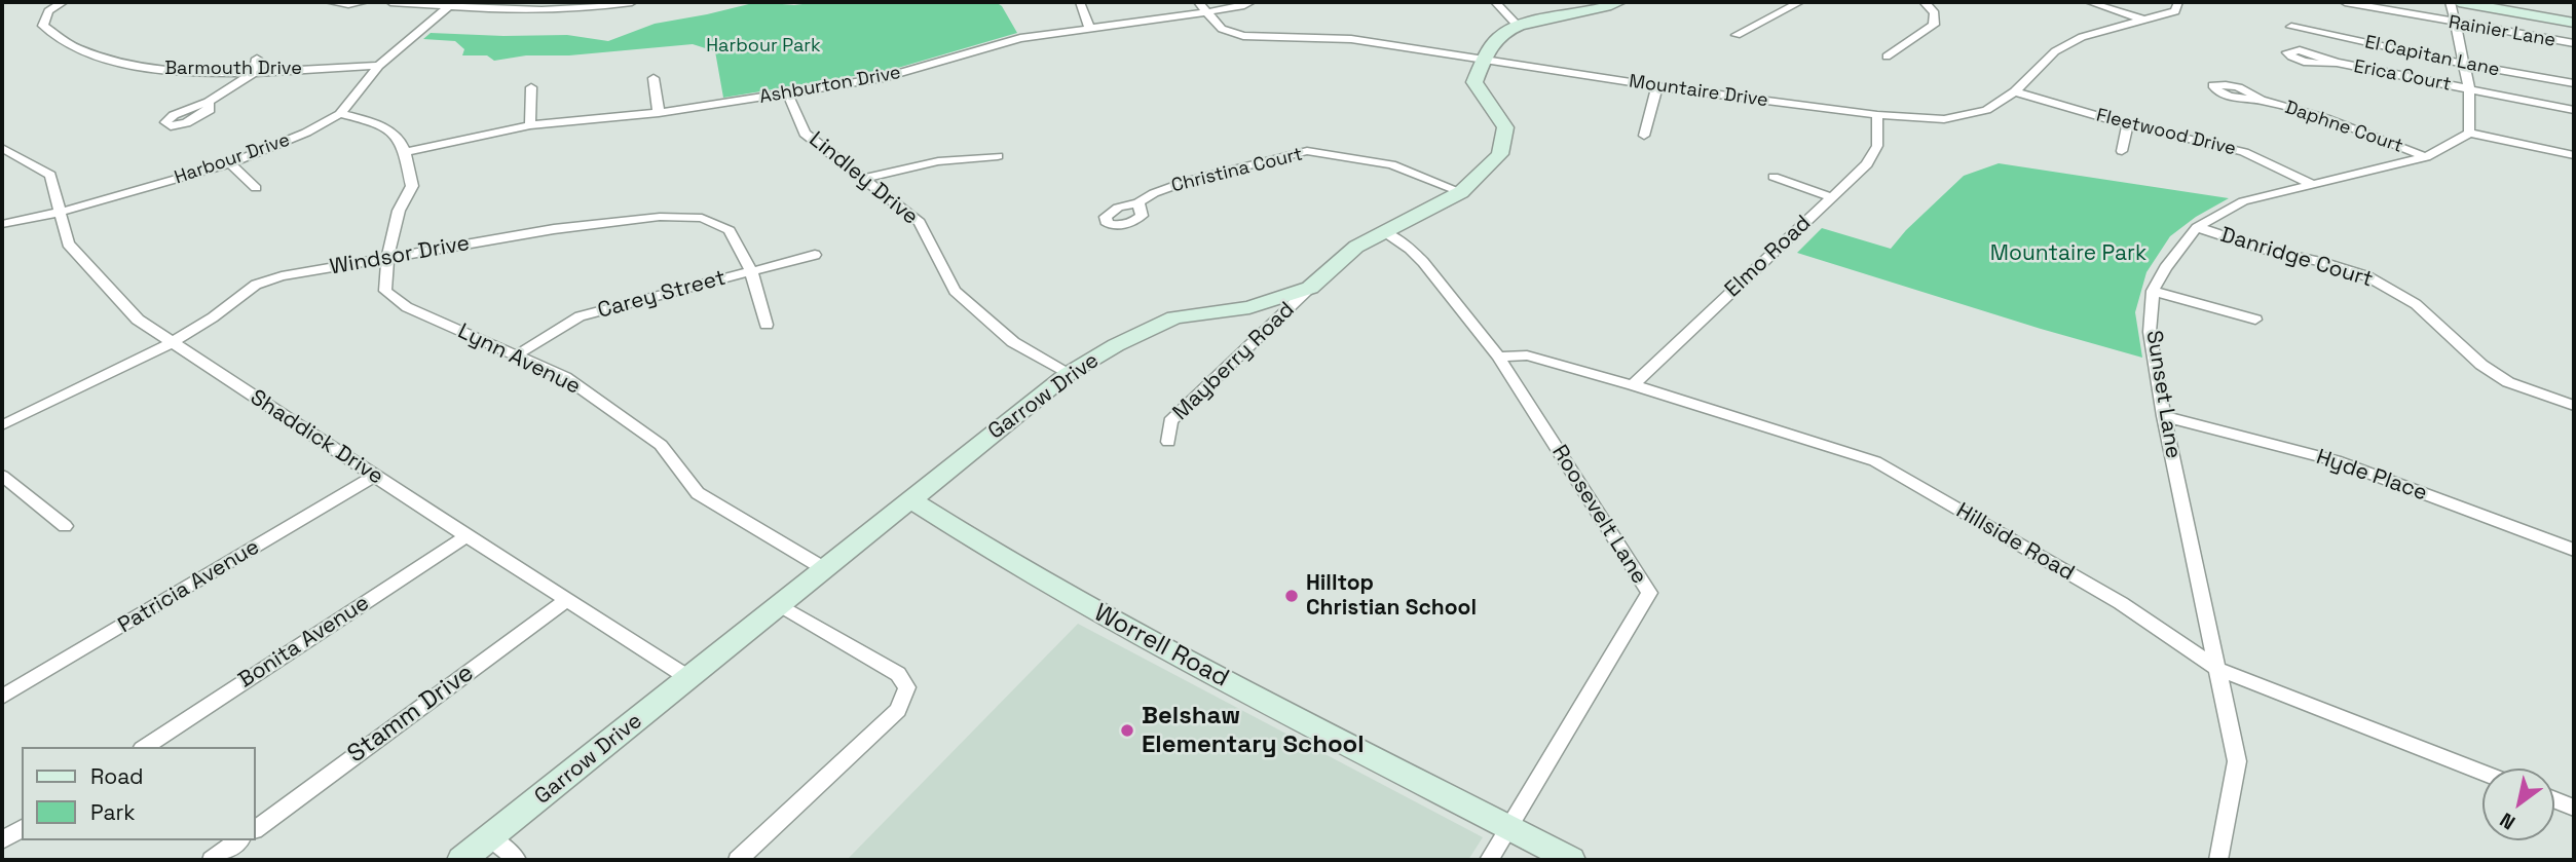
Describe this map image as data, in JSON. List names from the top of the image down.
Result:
{
  "streets": {
    "street": [
      "Rainier Lane",
      "El Capitan Lane",
      "Barmouth Drive",
      "Erica Court",
      "Ashburton Drive",
      "Mountaire Drive",
      "Daphne Court",
      "Fleetwood Drive",
      "Harbour Drive",
      "Christina Court",
      "Lindley Drive",
      "Windsor Drive",
      "Elmo Road",
      "Danridge Court",
      "Carey Street",
      "Lynn Avenue",
      "Mayberry Road",
      "Sunset Lane",
      "Garrow Drive",
      "Shaddick Drive",
      "Hyde Place",
      "Roosevelt Lane",
      "Hillside Road",
      "Patricia Avenue",
      "Bonita Avenue",
      "Worrell Road",
      "Stamm Drive"
    ]
  },
  "crossings": [
    ["Barmouth Drive", "Harbour Drive"],
    ["Ashburton Drive", "Mountaire Drive"],
    ["Ashburton Drive", "Lindley Drive"],
    ["Ashburton Drive", "Lynn Avenue"],
    ["Mountaire Drive", "Fleetwood Drive"],
    ["Mountaire Drive", "Elmo Road"],
    ["Mountaire Drive", "Garrow Drive"],
    ["Daphne Court", "Sunset Lane"],
    ["Fleetwood Drive", "Sunset Lane"],
    ["Harbour Drive", "Shaddick Drive"],
    ["Christina Court", "Garrow Drive"],
    ["Lindley Drive", "Garrow Drive"],
    ["Windsor Drive", "Carey Street"],
    ["Windsor Drive", "Lynn Avenue"],
    ["Windsor Drive", "Shaddick Drive"],
    ["Elmo Road", "Hillside Road"],
    ["Danridge Court", "Sunset Lane"],
    ["Carey Street", "Lynn Avenue"],
    ["Lynn Avenue", "Garrow Drive"],
    ["Mayberry Road", "Garrow Drive"],
    ["Sunset Lane", "Hyde Place"],
    ["Sunset Lane", "Hillside Road"],
    ["Garrow Drive", "Shaddick Drive"],
    ["Garrow Drive", "Roosevelt Lane"],
    ["Garrow Drive", "Worrell Road"],
    ["Shaddick Drive", "Patricia Avenue"],
    ["Shaddick Drive", "Bonita Avenue"],
    ["Shaddick Drive", "Stamm Drive"],
    ["Roosevelt Lane", "Hillside Road"],
    ["Roosevelt Lane", "Worrell Road"]
  ],
  "parks": ["Harbour Park", "Mountaire Park"],
  "places": ["Hilltop Christian School", "Belshaw Elementary School"],
  "legend": ["Road", "Park"],
  "north": "bottom left"
}
